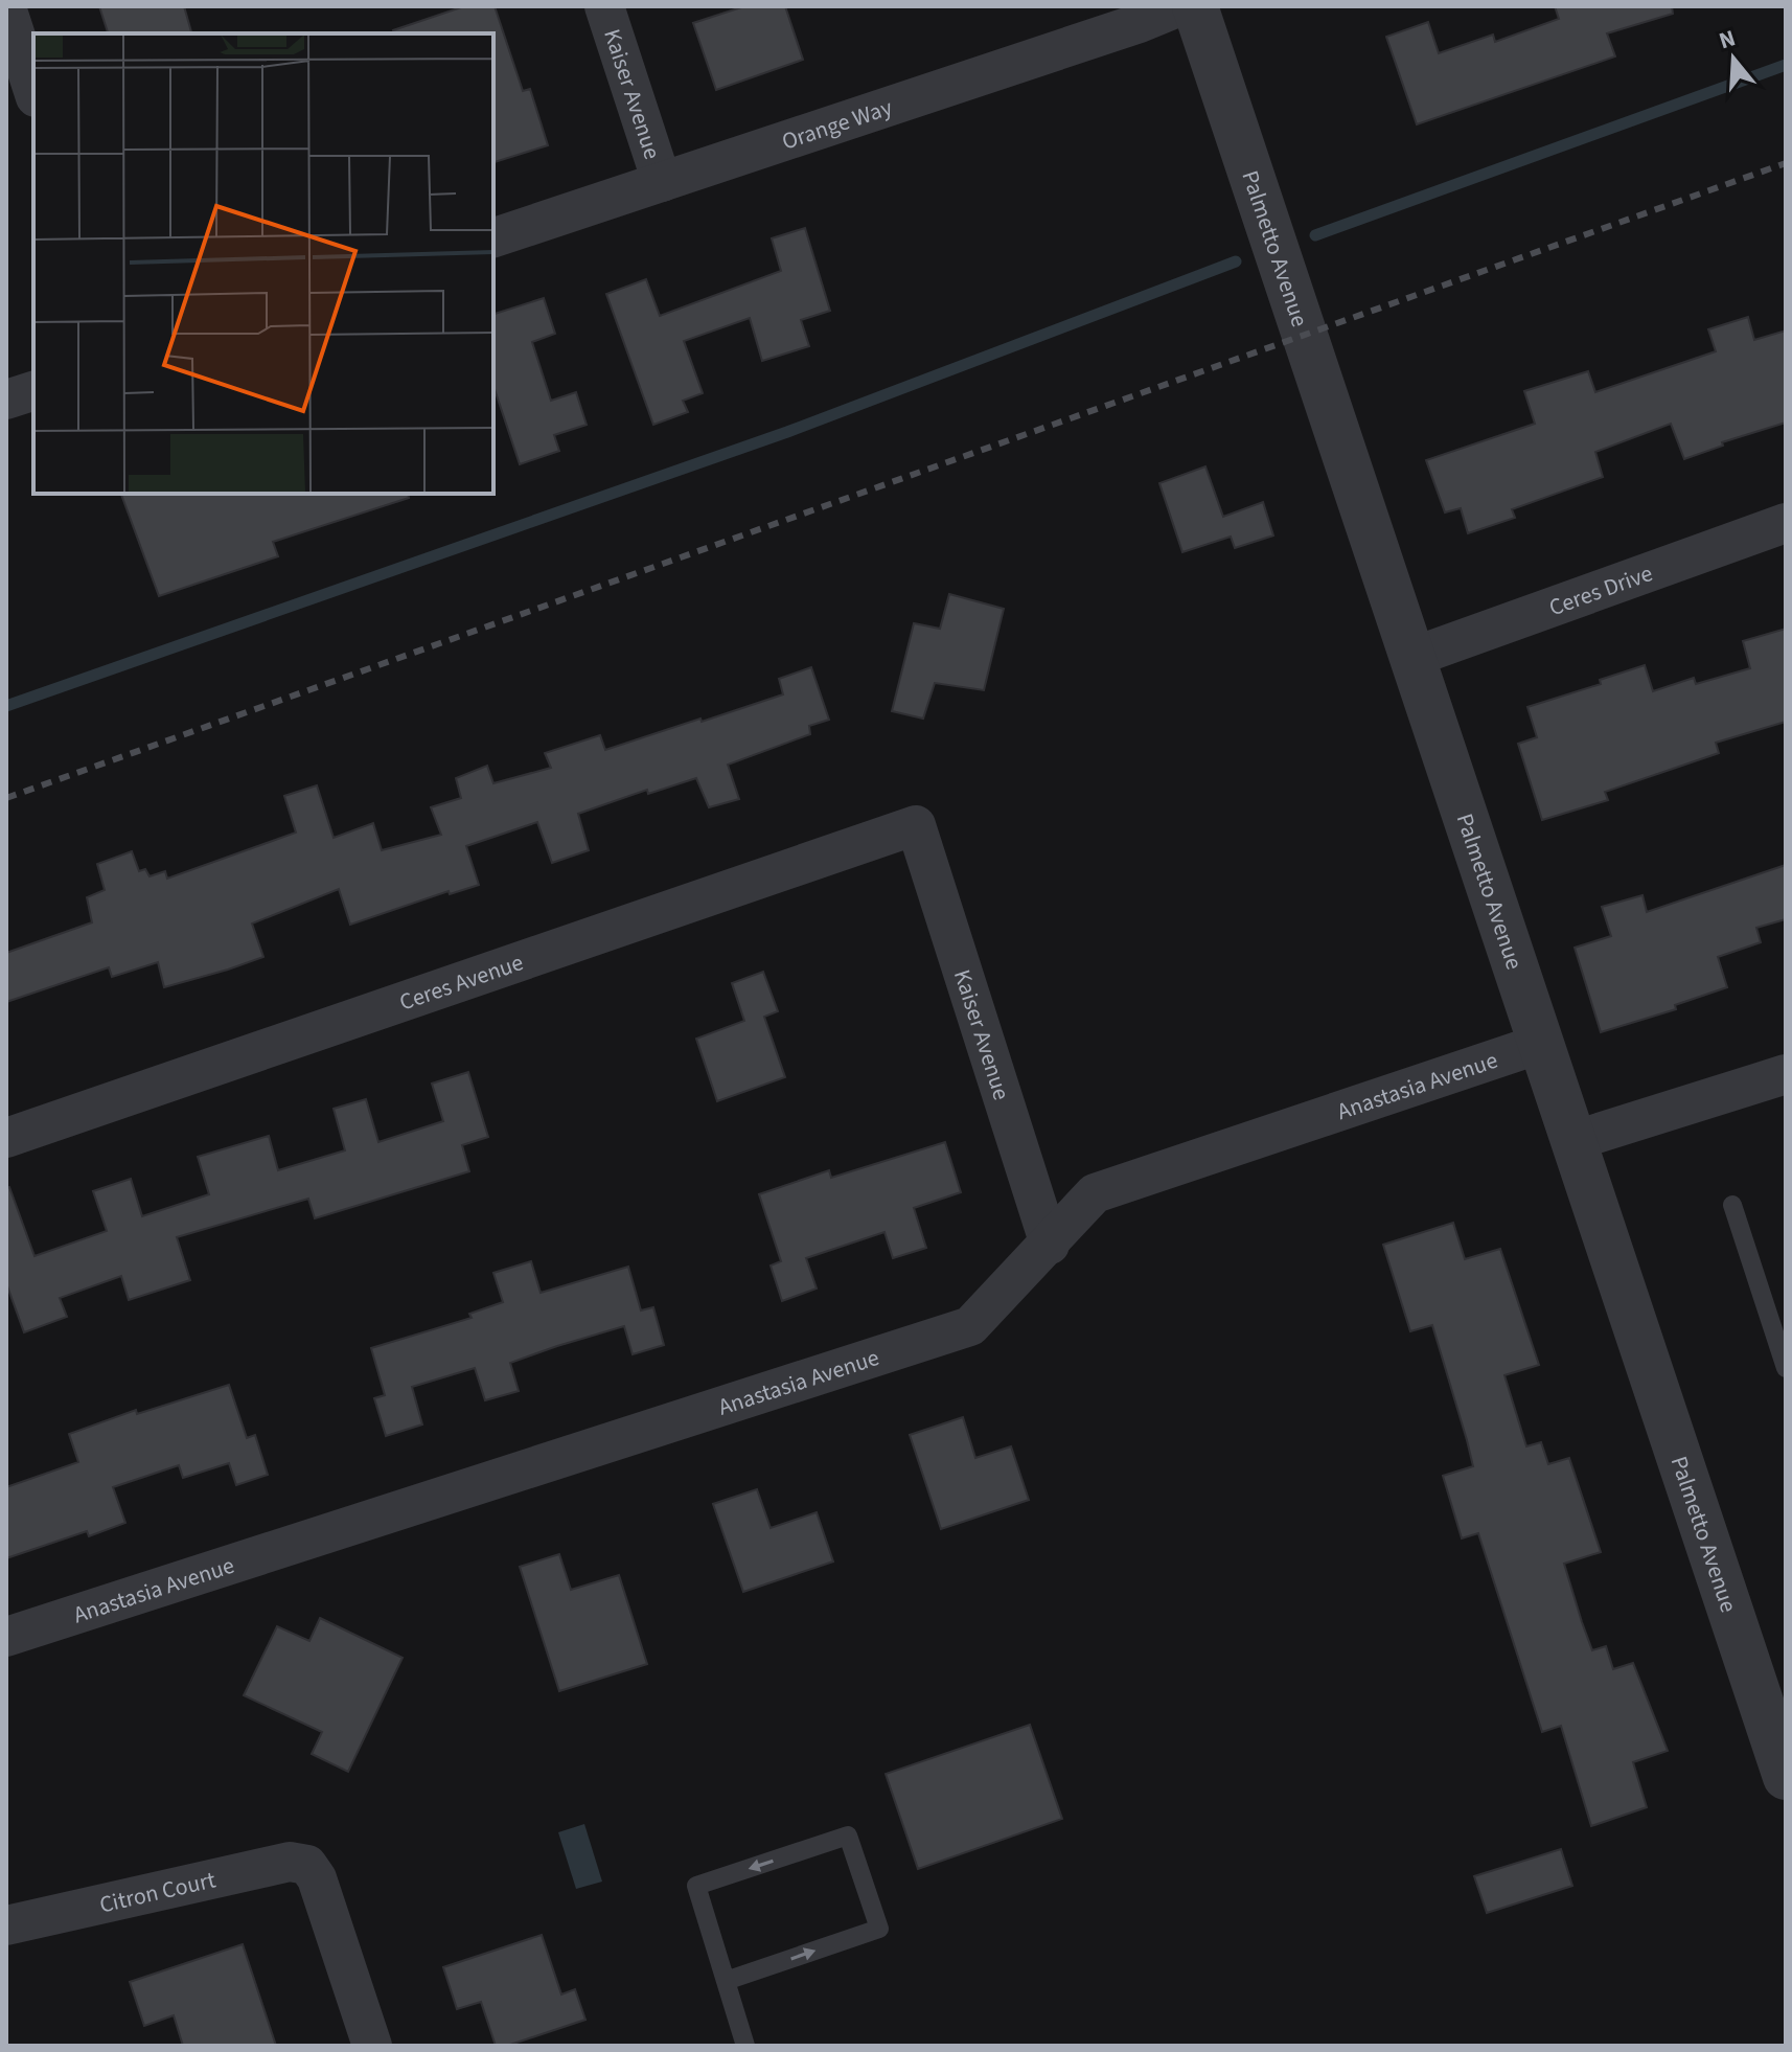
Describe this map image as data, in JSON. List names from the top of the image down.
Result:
{
  "streets": {
    "street": [
      "Kaiser Avenue",
      "Orange Way",
      "Palmetto Avenue",
      "Ceres Drive",
      "Ceres Avenue",
      "Anastasia Avenue",
      "Citron Court"
    ]
  },
  "crossings": [
    ["Kaiser Avenue", "Orange Way"],
    ["Kaiser Avenue", "Ceres Avenue"],
    ["Kaiser Avenue", "Anastasia Avenue"],
    ["Palmetto Avenue", "Ceres Drive"],
    ["Palmetto Avenue", "Anastasia Avenue"]
  ],
  "north": "top"
}
